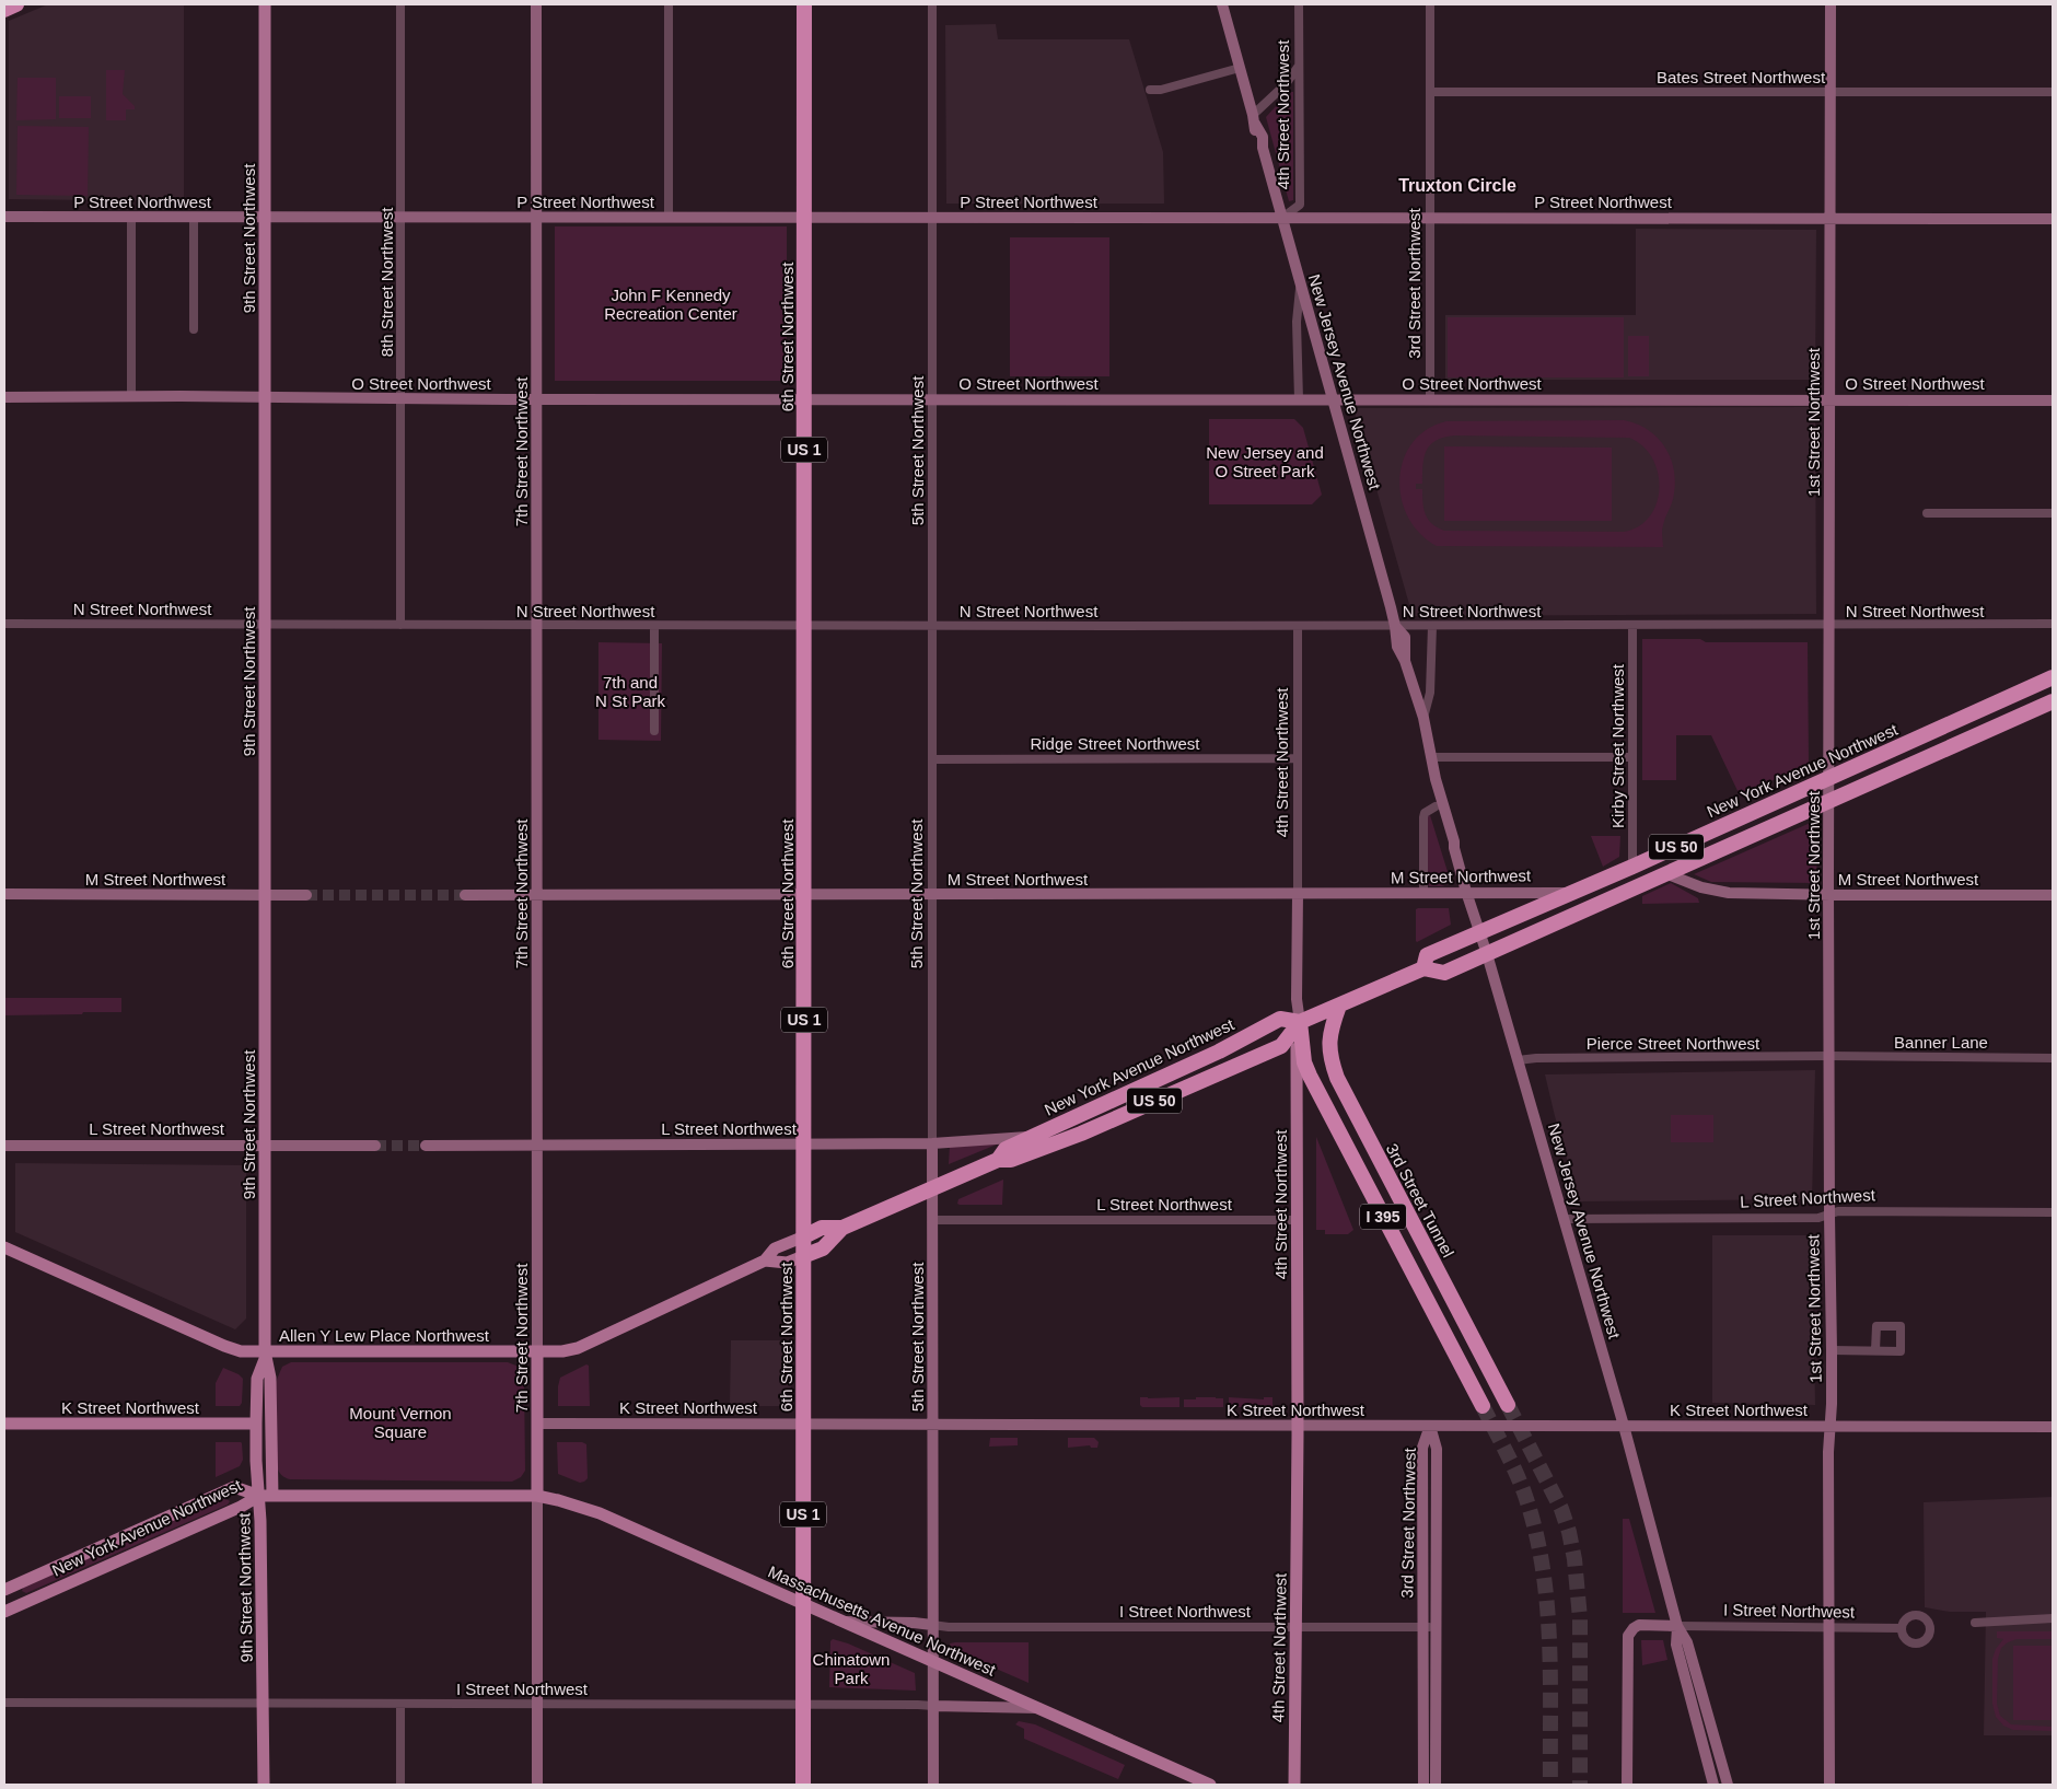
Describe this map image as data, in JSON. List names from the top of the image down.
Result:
{
  "streets": {
    "highway": [
      "6th Street Northwest",
      "US 1",
      "New York Avenue Northwest",
      "US 50",
      "3rd Street Tunnel",
      "I 395"
    ],
    "main road": [
      "4th Street Northwest",
      "9th Street Northwest",
      "7th Street Northwest",
      "Allen Y Lew Place Northwest",
      "K Street Northwest",
      "Massachusetts Avenue Northwest"
    ],
    "street": [
      "Bates Street Northwest",
      "P Street Northwest",
      "8th Street Northwest",
      "3rd Street Northwest",
      "New Jersey Avenue Northwest",
      "O Street Northwest",
      "1st Street Northwest",
      "5th Street Northwest",
      "N Street Northwest",
      "Ridge Street Northwest",
      "Kirby Street Northwest",
      "M Street Northwest",
      "Banner Lane",
      "Pierce Street Northwest",
      "L Street Northwest",
      "I Street Northwest"
    ]
  },
  "crossings": [
    ["Bates Street Northwest", "3rd Street Northwest"],
    ["Bates Street Northwest", "1st Street Northwest"],
    ["4th Street Northwest", "P Street Northwest"],
    ["4th Street Northwest", "New Jersey Avenue Northwest"],
    ["4th Street Northwest", "N Street Northwest"],
    ["4th Street Northwest", "Ridge Street Northwest"],
    ["4th Street Northwest", "New York Avenue Northwest"],
    ["4th Street Northwest", "M Street Northwest"],
    ["4th Street Northwest", "L Street Northwest"],
    ["4th Street Northwest", "I 395"],
    ["4th Street Northwest", "K Street Northwest"],
    ["4th Street Northwest", "I Street Northwest"],
    ["P Street Northwest", "9th Street Northwest"],
    ["P Street Northwest", "8th Street Northwest"],
    ["P Street Northwest", "3rd Street Northwest"],
    ["P Street Northwest", "6th Street Northwest"],
    ["P Street Northwest", "New Jersey Avenue Northwest"],
    ["P Street Northwest", "1st Street Northwest"],
    ["P Street Northwest", "5th Street Northwest"],
    ["P Street Northwest", "7th Street Northwest"],
    ["9th Street Northwest", "O Street Northwest"],
    ["9th Street Northwest", "N Street Northwest"],
    ["9th Street Northwest", "New York Avenue Northwest"],
    ["9th Street Northwest", "M Street Northwest"],
    ["9th Street Northwest", "L Street Northwest"],
    ["9th Street Northwest", "Allen Y Lew Place Northwest"],
    ["9th Street Northwest", "K Street Northwest"],
    ["9th Street Northwest", "I Street Northwest"],
    ["8th Street Northwest", "O Street Northwest"],
    ["8th Street Northwest", "N Street Northwest"],
    ["3rd Street Northwest", "O Street Northwest"],
    ["3rd Street Northwest", "K Street Northwest"],
    ["3rd Street Northwest", "I Street Northwest"],
    ["6th Street Northwest", "O Street Northwest"],
    ["6th Street Northwest", "N Street Northwest"],
    ["6th Street Northwest", "New York Avenue Northwest"],
    ["6th Street Northwest", "M Street Northwest"],
    ["6th Street Northwest", "L Street Northwest"],
    ["6th Street Northwest", "K Street Northwest"],
    ["6th Street Northwest", "I Street Northwest"],
    ["6th Street Northwest", "Massachusetts Avenue Northwest"],
    ["New Jersey Avenue Northwest", "O Street Northwest"],
    ["New Jersey Avenue Northwest", "N Street Northwest"],
    ["New Jersey Avenue Northwest", "New York Avenue Northwest"],
    ["New Jersey Avenue Northwest", "M Street Northwest"],
    ["New Jersey Avenue Northwest", "Pierce Street Northwest"],
    ["New Jersey Avenue Northwest", "L Street Northwest"],
    ["New Jersey Avenue Northwest", "K Street Northwest"],
    ["New Jersey Avenue Northwest", "I Street Northwest"],
    ["O Street Northwest", "1st Street Northwest"],
    ["O Street Northwest", "5th Street Northwest"],
    ["O Street Northwest", "7th Street Northwest"],
    ["1st Street Northwest", "N Street Northwest"],
    ["1st Street Northwest", "New York Avenue Northwest"],
    ["1st Street Northwest", "M Street Northwest"],
    ["1st Street Northwest", "Banner Lane"],
    ["1st Street Northwest", "Pierce Street Northwest"],
    ["1st Street Northwest", "L Street Northwest"],
    ["1st Street Northwest", "K Street Northwest"],
    ["1st Street Northwest", "I Street Northwest"],
    ["5th Street Northwest", "N Street Northwest"],
    ["5th Street Northwest", "Ridge Street Northwest"],
    ["5th Street Northwest", "New York Avenue Northwest"],
    ["5th Street Northwest", "M Street Northwest"],
    ["5th Street Northwest", "L Street Northwest"],
    ["5th Street Northwest", "K Street Northwest"],
    ["5th Street Northwest", "I Street Northwest"],
    ["5th Street Northwest", "Massachusetts Avenue Northwest"],
    ["7th Street Northwest", "N Street Northwest"],
    ["7th Street Northwest", "New York Avenue Northwest"],
    ["7th Street Northwest", "M Street Northwest"],
    ["7th Street Northwest", "L Street Northwest"],
    ["7th Street Northwest", "Allen Y Lew Place Northwest"],
    ["7th Street Northwest", "K Street Northwest"],
    ["7th Street Northwest", "I Street Northwest"],
    ["7th Street Northwest", "Massachusetts Avenue Northwest"],
    ["N Street Northwest", "Kirby Street Northwest"],
    ["Kirby Street Northwest", "New York Avenue Northwest"],
    ["New York Avenue Northwest", "M Street Northwest"],
    ["New York Avenue Northwest", "L Street Northwest"],
    ["New York Avenue Northwest", "3rd Street Tunnel"],
    ["New York Avenue Northwest", "I 395"],
    ["New York Avenue Northwest", "Allen Y Lew Place Northwest"],
    ["Banner Lane", "Pierce Street Northwest"],
    ["I Street Northwest", "Massachusetts Avenue Northwest"]
  ],
  "districts": ["Truxton Circle"],
  "parks": [
    "John F Kennedy Recreation Center",
    "New Jersey and O Street Park",
    "7th and N St Park",
    "Mount Vernon Square",
    "Chinatown Park"
  ]
}
